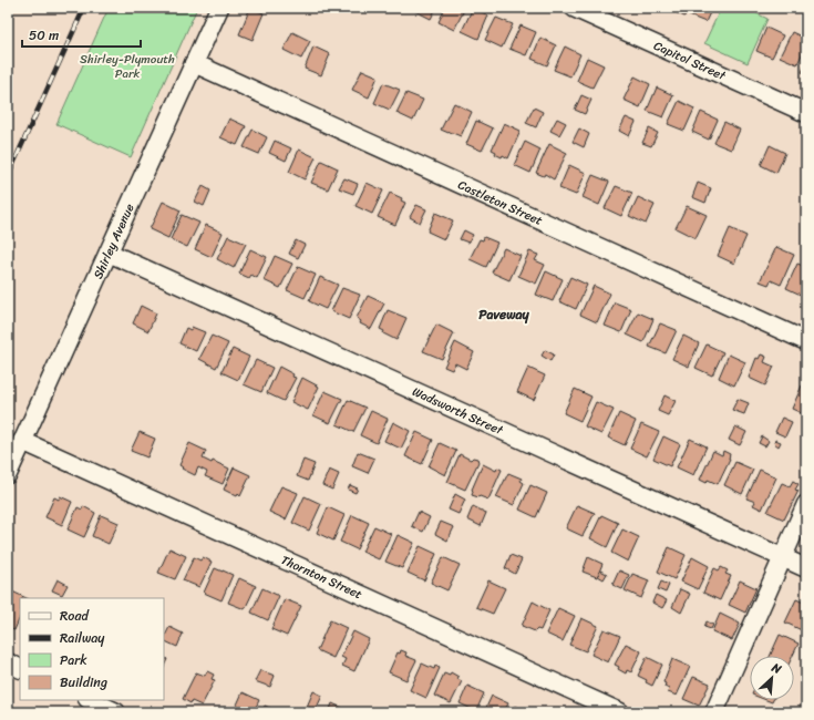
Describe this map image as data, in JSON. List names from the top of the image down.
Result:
{
  "streets": {
    "street": [
      "Capitol Street",
      "Castleton Street",
      "Shirley Avenue",
      "Wadsworth Street",
      "Thornton Street"
    ]
  },
  "crossings": [
    ["Castleton Street", "Shirley Avenue"],
    ["Shirley Avenue", "Wadsworth Street"],
    ["Shirley Avenue", "Thornton Street"]
  ],
  "districts": ["Paveway"],
  "parks": ["Shirley-Plymouth Park"],
  "legend": [
    "Road",
    "Railway",
    "Park",
    "Building"
  ],
  "scale_bar": "50 m",
  "north": "top right"
}
